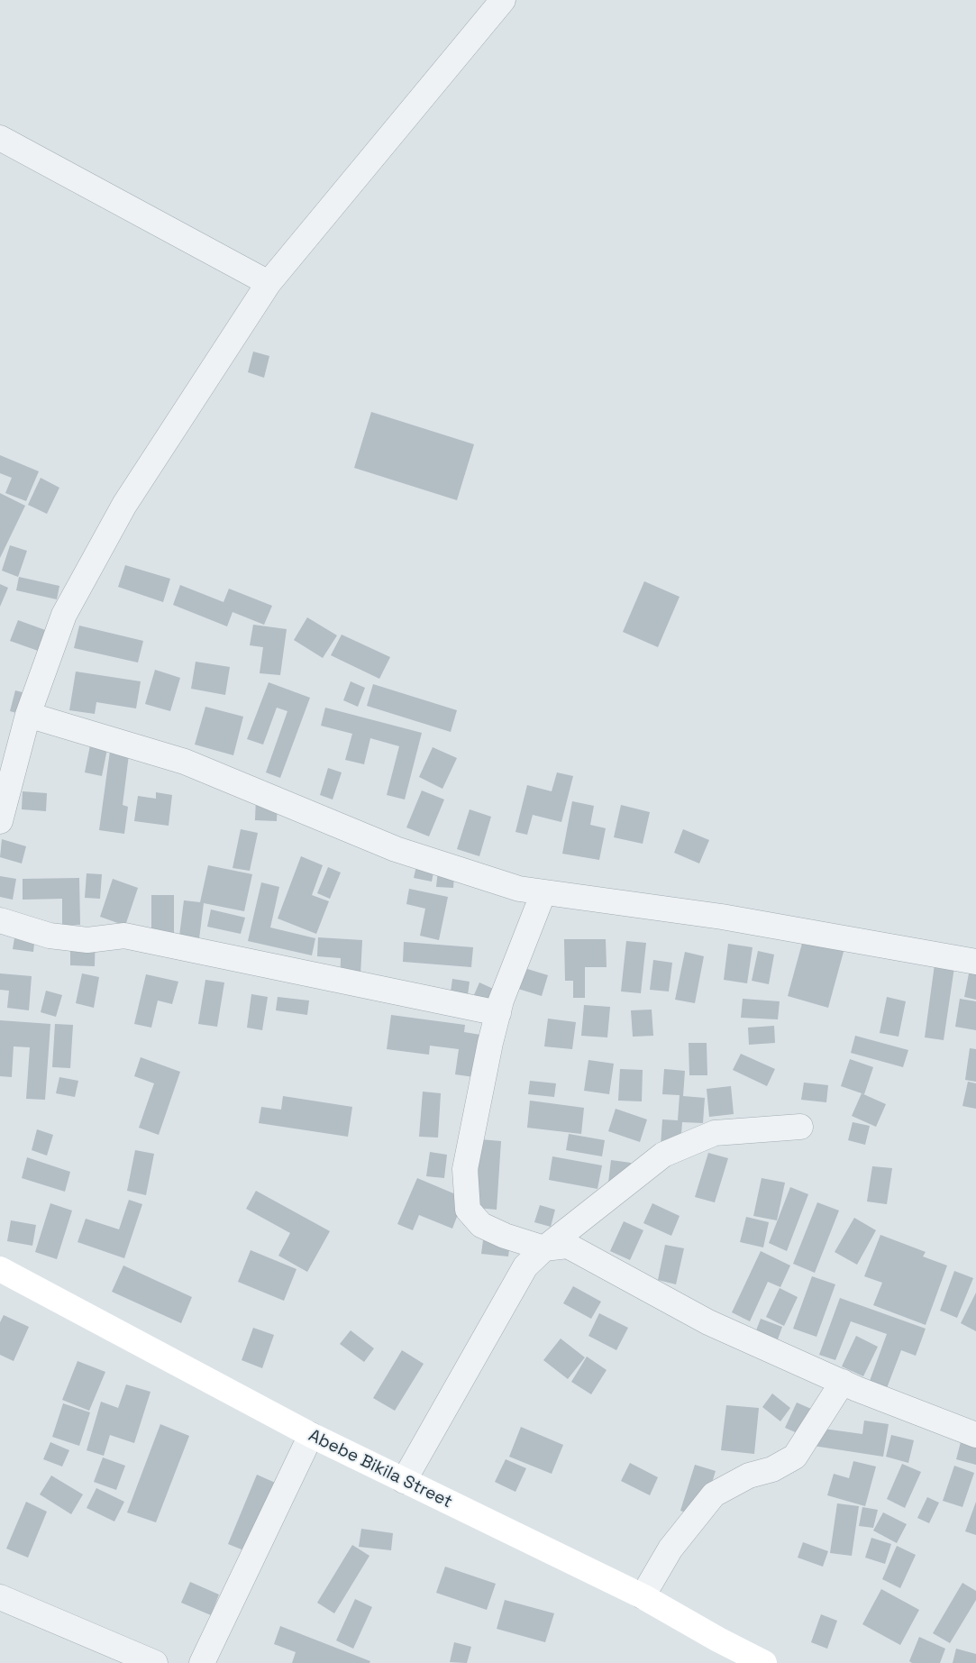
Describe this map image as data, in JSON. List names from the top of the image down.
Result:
{
  "streets": {
    "main road": ["Abebe Bikila Street"]
  }
}
